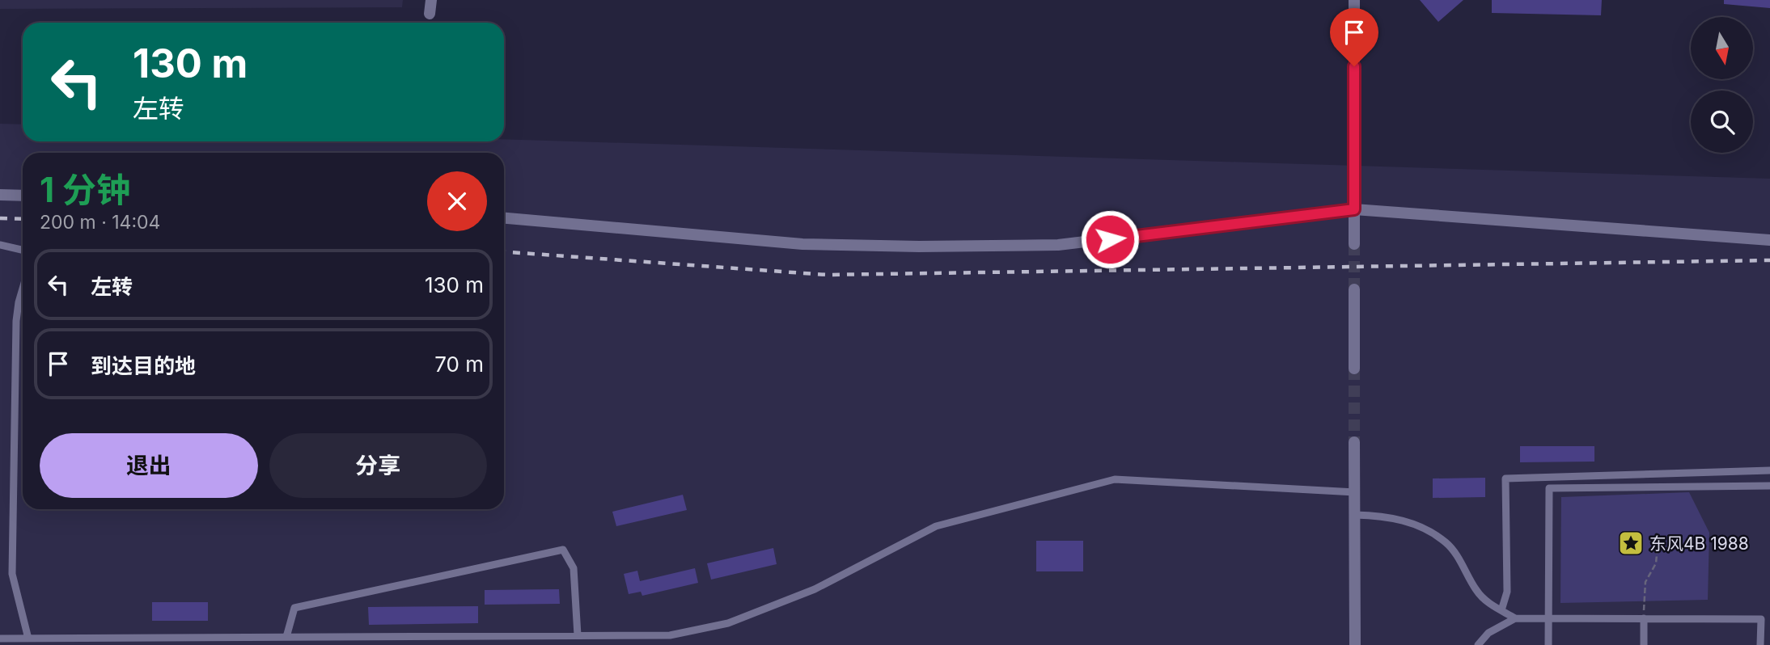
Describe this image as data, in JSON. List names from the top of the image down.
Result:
{
  "places": {
    "place": ["东风4B 1988"]
  },
  "north": "bottom",
  "page": {
    "turn": ["130 m", "左转"],
    "heading": ["1 分钟", "200 m · 14:04"],
    "list": [
      {
        "name": "左转",
        "value": "130 m"
      },
      {
        "name": "到达目的地",
        "value": "70 m"
      }
    ],
    "buttons": ["退出", "分享"]
  }
}
